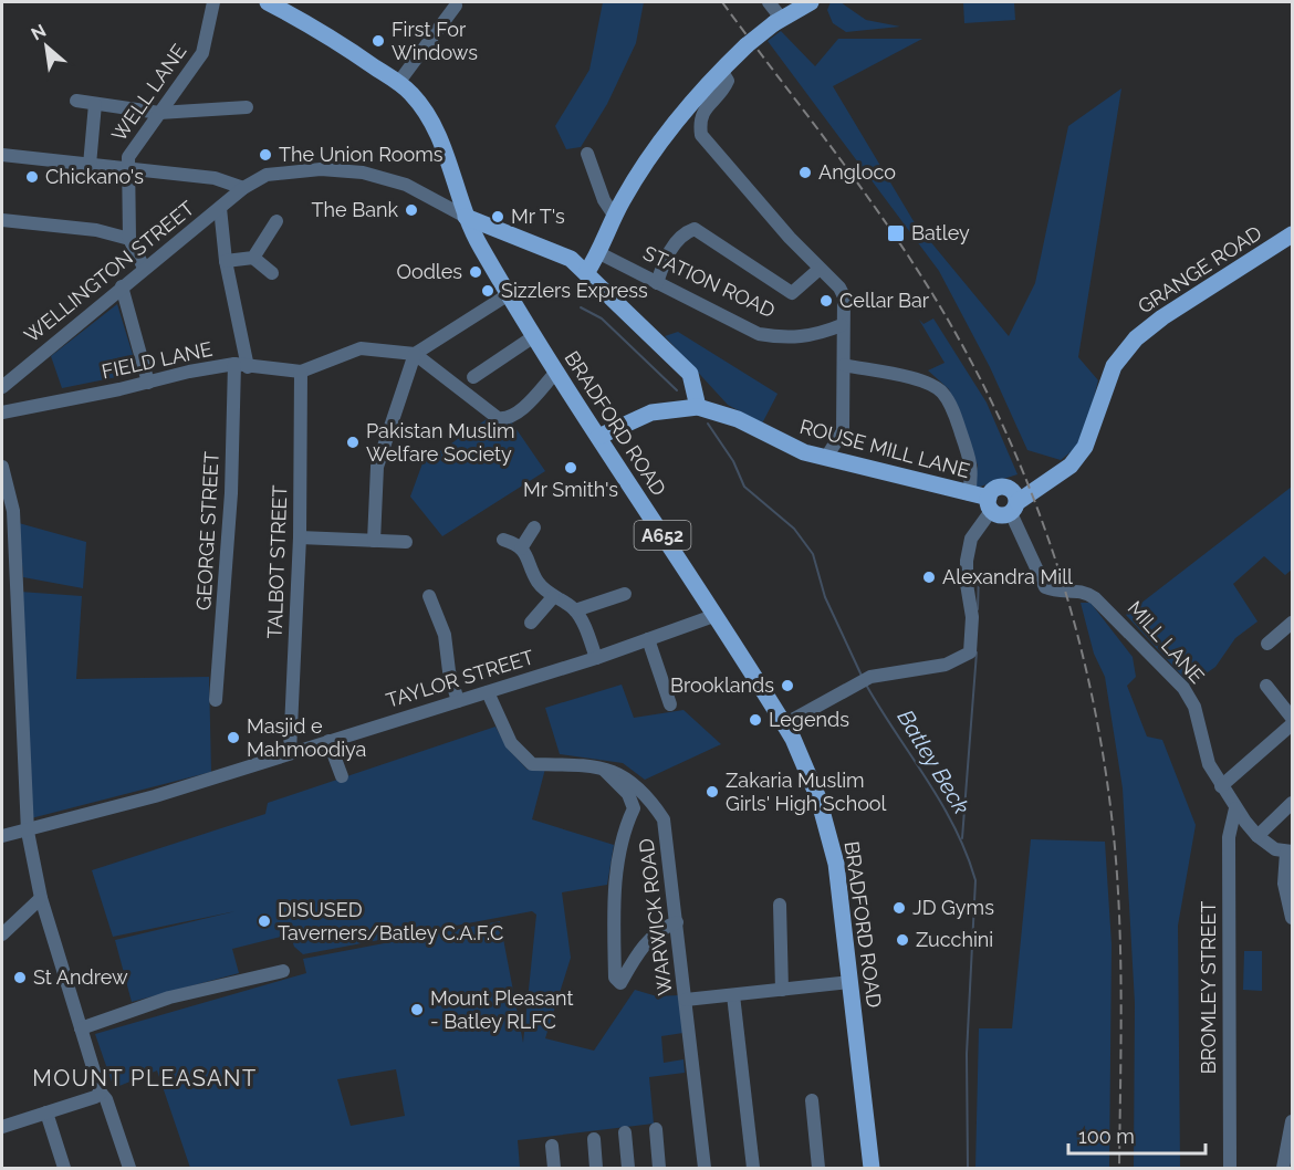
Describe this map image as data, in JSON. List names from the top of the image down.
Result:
{
  "streets": {
    "main road": [
      "GRANGE ROAD",
      "BRADFORD ROAD",
      "ROUSE MILL LANE",
      "A652"
    ],
    "street": [
      "WELL LANE",
      "WELLINGTON STREET",
      "STATION ROAD",
      "FIELD LANE",
      "GEORGE STREET",
      "TALBOT STREET",
      "MILL LANE",
      "TAYLOR STREET",
      "WARWICK ROAD",
      "BROMLEY STREET"
    ]
  },
  "crossings": [
    ["GRANGE ROAD", "ROUSE MILL LANE"],
    ["GRANGE ROAD", "MILL LANE"],
    ["WELLINGTON STREET", "BRADFORD ROAD"],
    ["WELLINGTON STREET", "GEORGE STREET"],
    ["FIELD LANE", "GEORGE STREET"],
    ["FIELD LANE", "TALBOT STREET"],
    ["BRADFORD ROAD", "ROUSE MILL LANE"],
    ["BRADFORD ROAD", "TAYLOR STREET"],
    ["ROUSE MILL LANE", "MILL LANE"],
    ["TALBOT STREET", "TAYLOR STREET"],
    ["MILL LANE", "BROMLEY STREET"],
    ["TAYLOR STREET", "WARWICK ROAD"]
  ],
  "districts": ["MOUNT PLEASANT"],
  "water": ["Batley Beck"],
  "places": {
    "other": [
      "First For Windows",
      "The Union Rooms",
      "Angloco",
      "Chickano's",
      "The Bank",
      "Mr T's",
      "Oodles",
      "Sizzlers Express",
      "Cellar Bar",
      "Pakistan Muslim Welfare Society",
      "Mr Smith's",
      "Alexandra Mill",
      "Brooklands",
      "Legends",
      "Masjid e Mahmoodiya",
      "Zakaria Muslim Girls' High School",
      "JD Gyms",
      "DISUSED Taverners/Batley C.A.F.C",
      "Zucchini",
      "St Andrew",
      "Mount Pleasant - Batley RLFC"
    ],
    "transit": ["Batley"]
  },
  "scale_bar": "100 m",
  "north": "top left"
}
